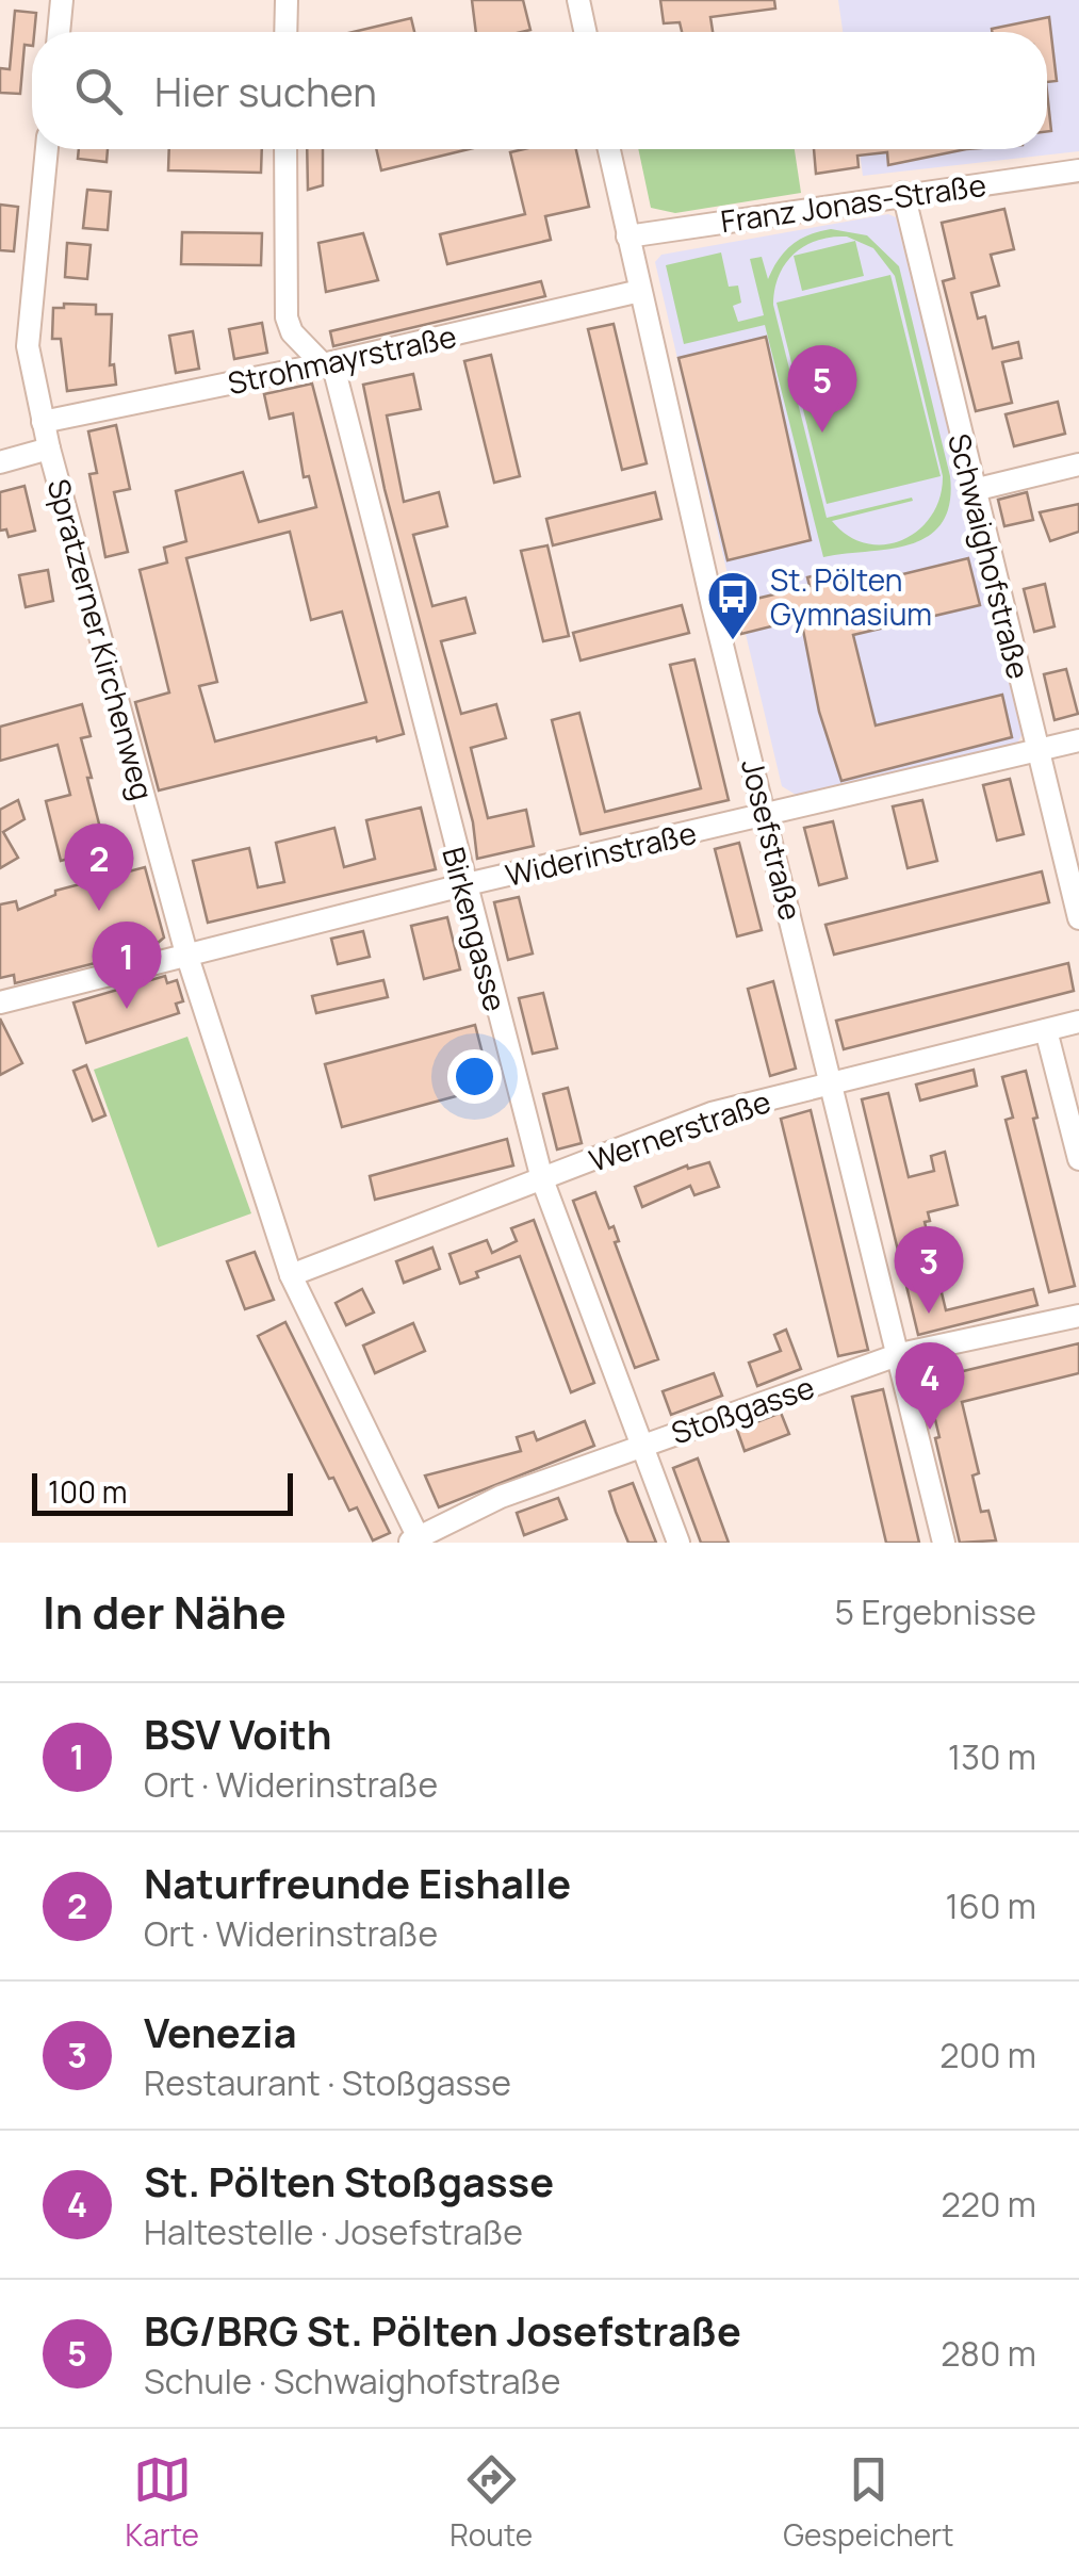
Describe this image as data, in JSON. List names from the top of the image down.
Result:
{
  "streets": {
    "street": [
      "Franz Jonas-Straße",
      "Strohmayrstraße",
      "Schwaighofstraße",
      "Spratzerner Kirchenweg",
      "Josefstraße",
      "Widerinstraße",
      "Birkengasse",
      "Wernerstraße",
      "Stoßgasse"
    ]
  },
  "crossings": [
    ["Franz Jonas-Straße", "Schwaighofstraße"],
    ["Franz Jonas-Straße", "Josefstraße"],
    ["Strohmayrstraße", "Spratzerner Kirchenweg"],
    ["Strohmayrstraße", "Josefstraße"],
    ["Strohmayrstraße", "Birkengasse"],
    ["Schwaighofstraße", "Widerinstraße"],
    ["Spratzerner Kirchenweg", "Widerinstraße"],
    ["Spratzerner Kirchenweg", "Wernerstraße"],
    ["Spratzerner Kirchenweg", "Stoßgasse"],
    ["Josefstraße", "Widerinstraße"],
    ["Josefstraße", "Wernerstraße"],
    ["Josefstraße", "Stoßgasse"],
    ["Widerinstraße", "Birkengasse"],
    ["Birkengasse", "Wernerstraße"],
    ["Birkengasse", "Stoßgasse"]
  ],
  "places": {
    "bus stop": ["St. Pölten Gymnasium"]
  },
  "scale_bar": "100 m",
  "page": {
    "search": "Hier suchen",
    "pins": [
      "5",
      "2",
      "1",
      "3",
      "4"
    ],
    "scale": "100 m",
    "heading": ["In der Nähe", "5 Ergebnisse"],
    "list": [
      {
        "mark": "1",
        "name": "BSV Voith",
        "note": "Ort · Widerinstraße",
        "value": "130 m"
      },
      {
        "mark": "2",
        "name": "Naturfreunde Eishalle",
        "note": "Ort · Widerinstraße",
        "value": "160 m"
      },
      {
        "mark": "3",
        "name": "Venezia",
        "note": "Restaurant · Stoßgasse",
        "value": "200 m"
      },
      {
        "mark": "4",
        "name": "St. Pölten Stoßgasse",
        "note": "Haltestelle · Josefstraße",
        "value": "220 m"
      },
      {
        "mark": "5",
        "name": "BG/BRG St. Pölten Josefstraße",
        "note": "Schule · Schwaighofstraße",
        "value": "280 m"
      }
    ],
    "nav": ["Karte", "Route", "Gespeichert"]
  }
}
